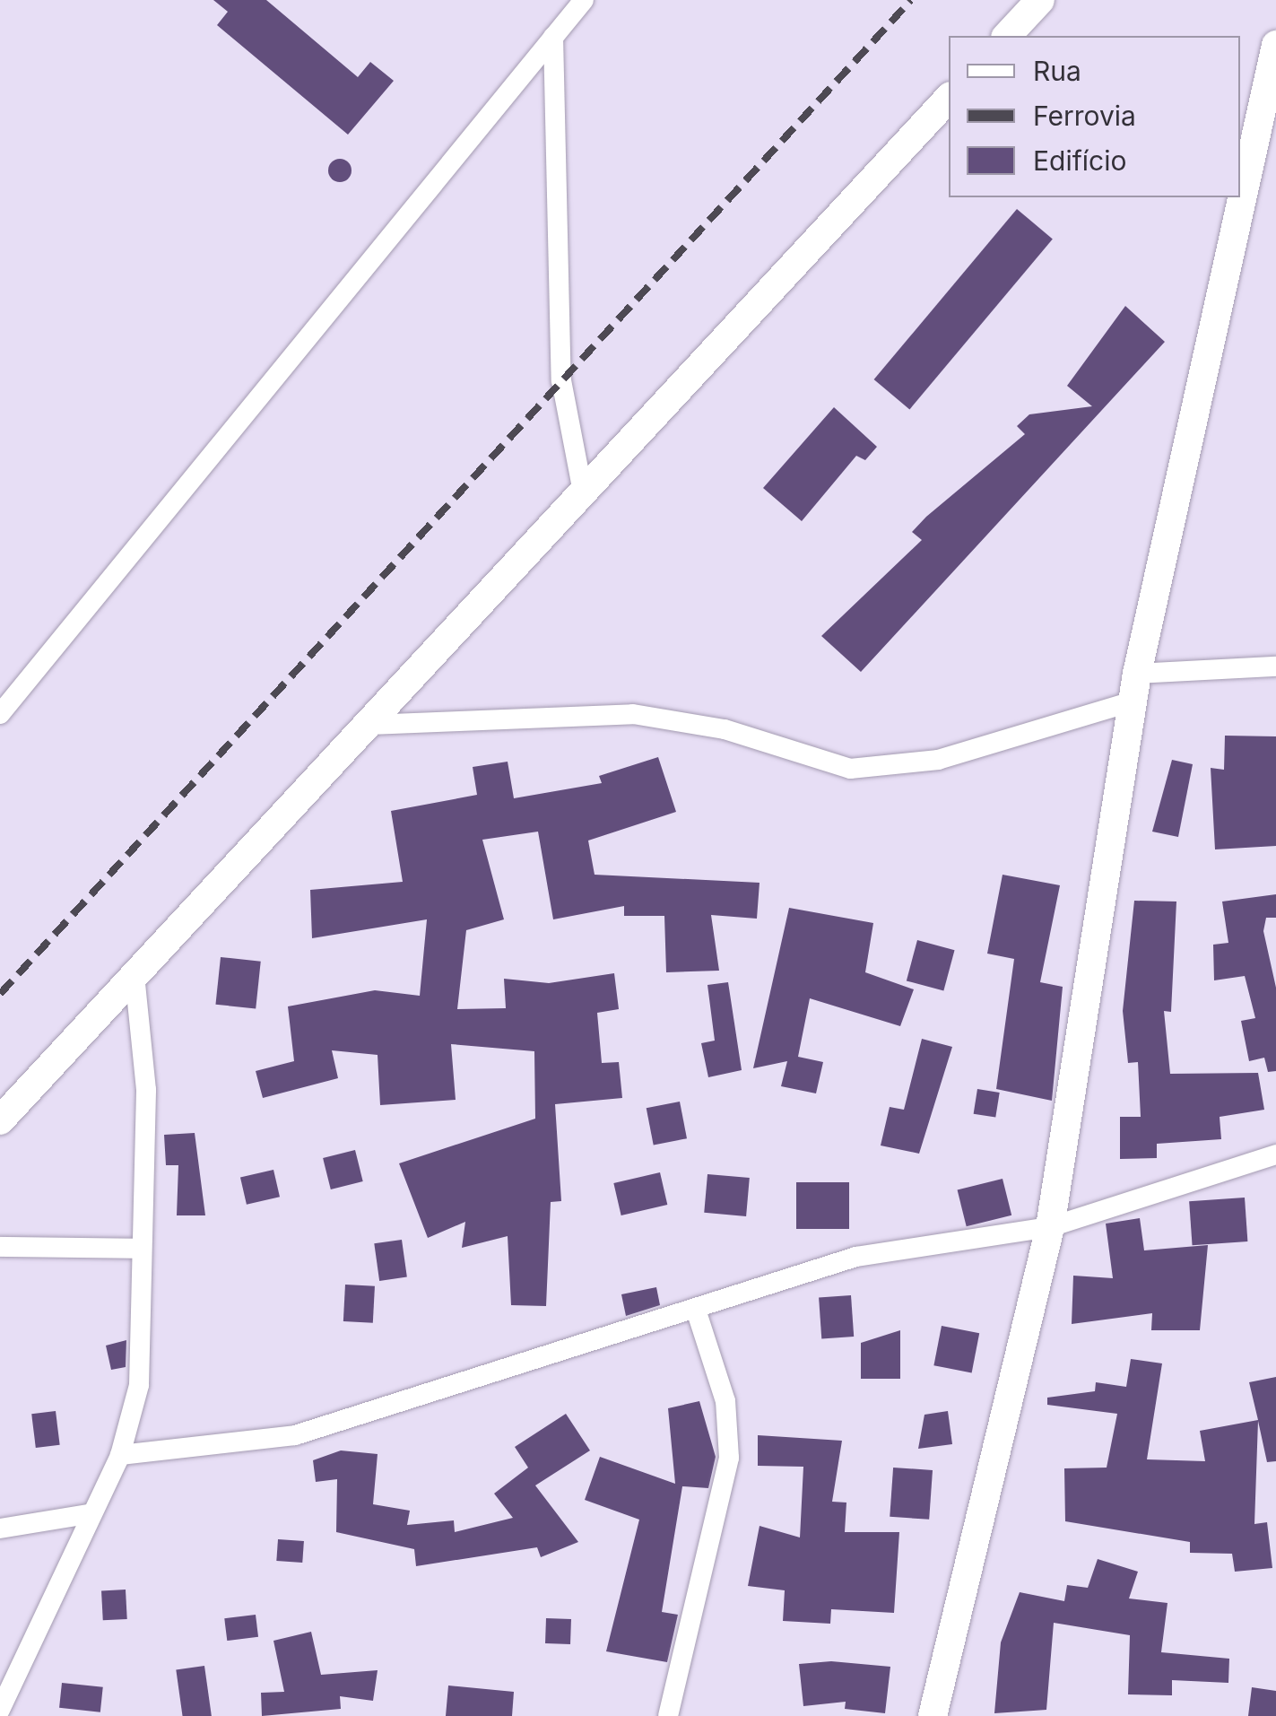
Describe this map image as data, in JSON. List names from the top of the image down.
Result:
{
  "legend": ["Rua", "Ferrovia", "Edifício"]
}
